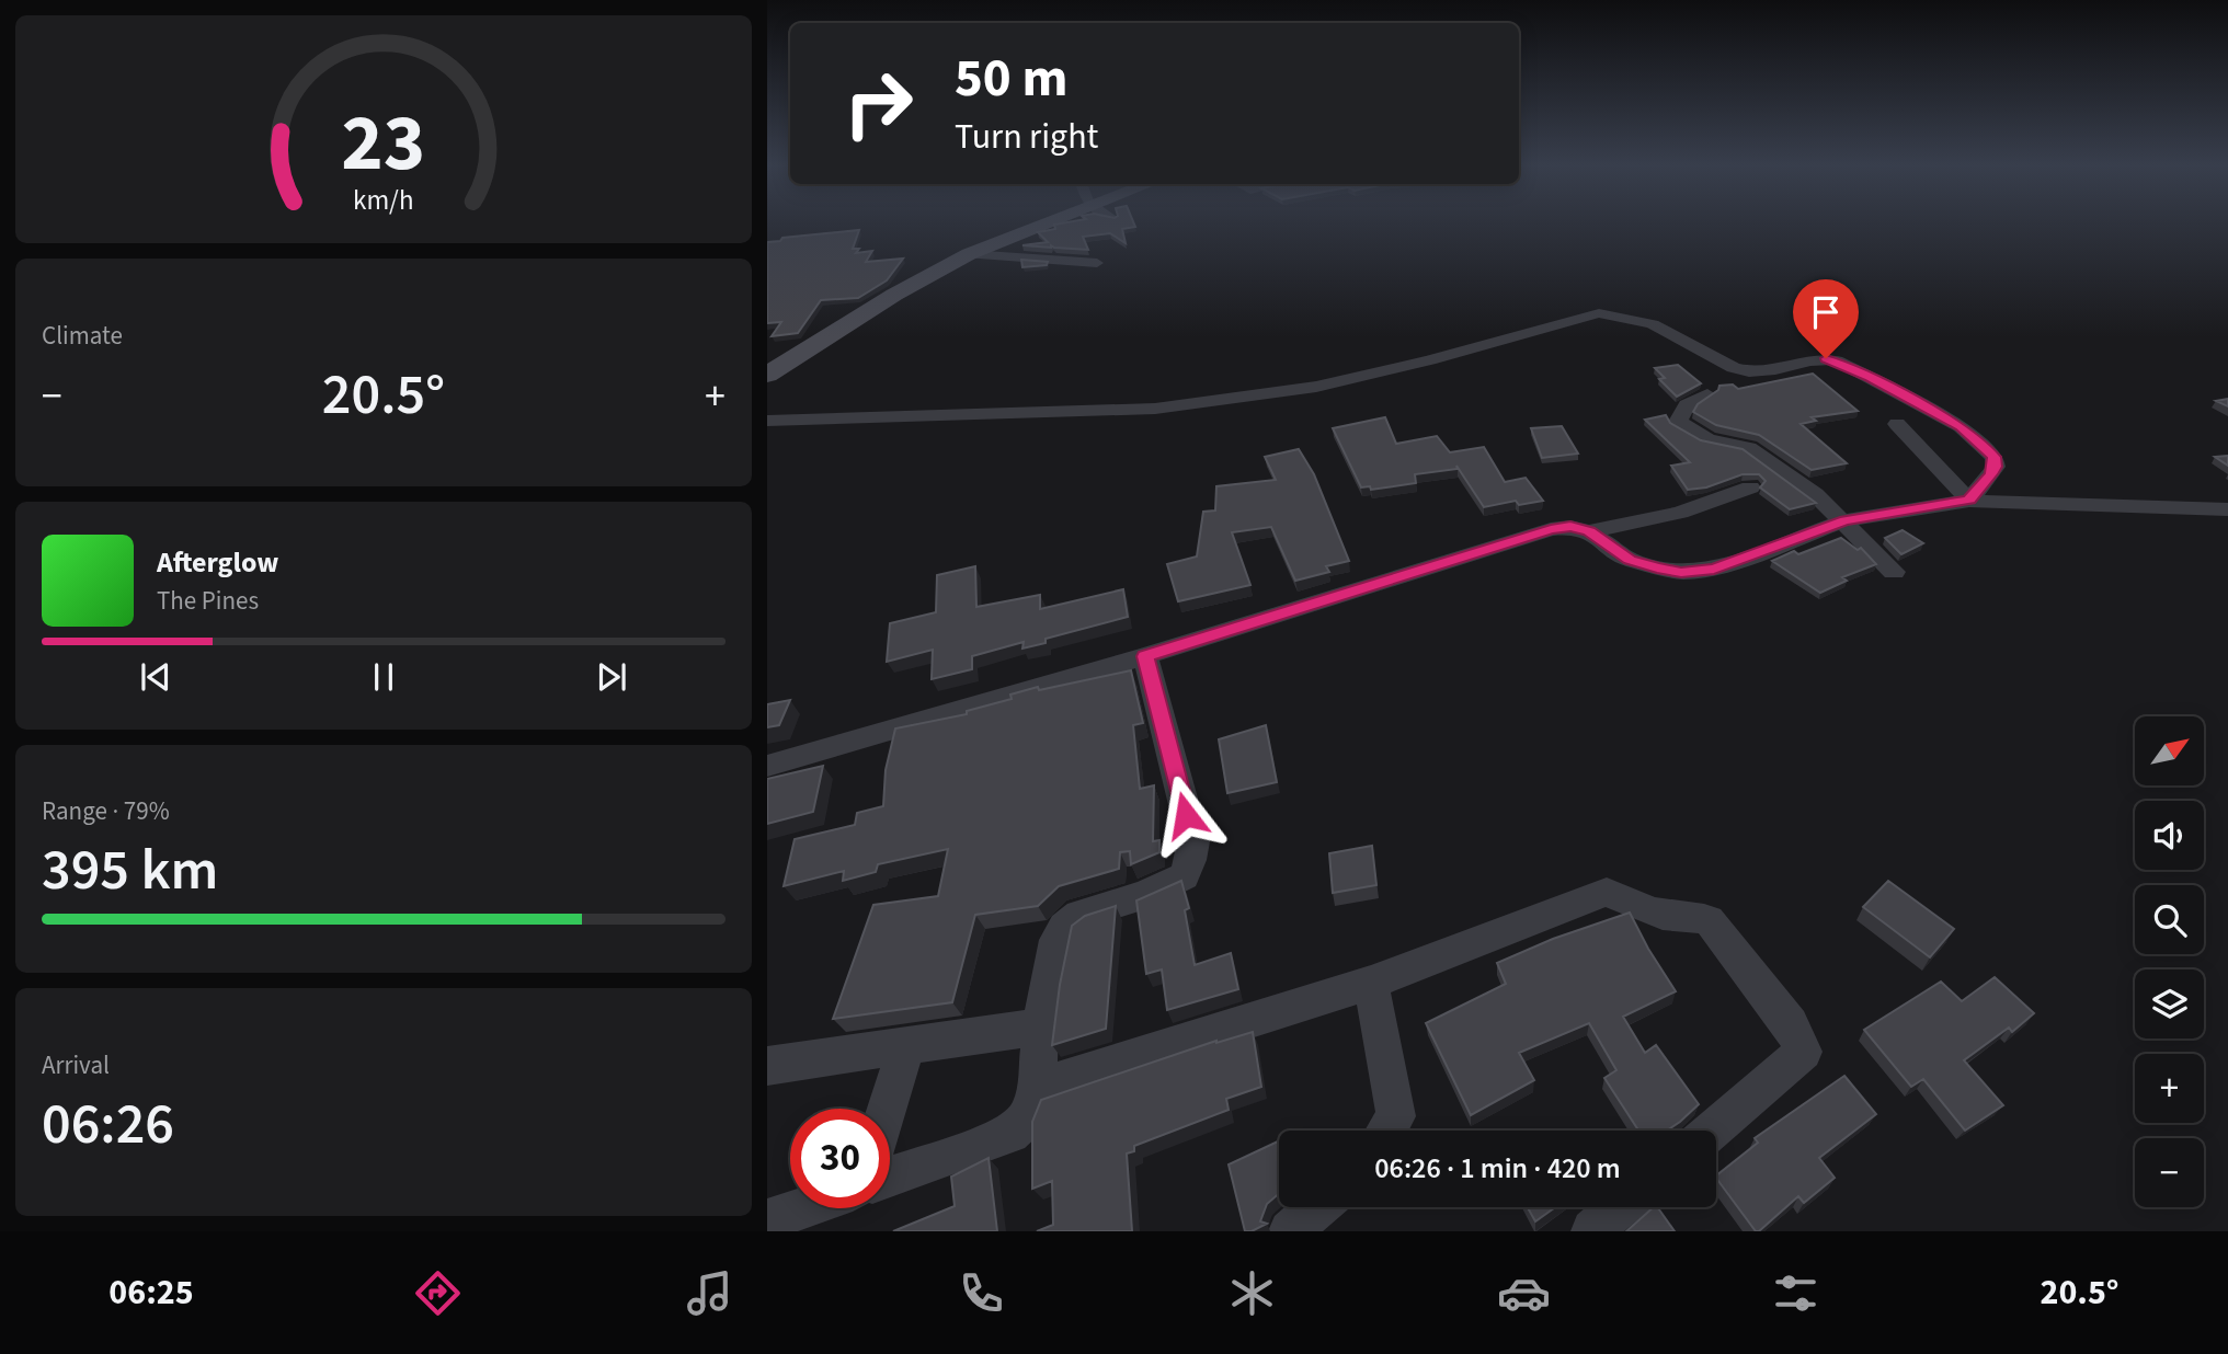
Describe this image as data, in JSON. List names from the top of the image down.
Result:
{
  "north": "top right",
  "page": {
    "turn": ["50 m", "Turn right"],
    "tile": [
      "Climate",
      ["Range · 79%", "395 km"],
      ["Arrival", "06:26"]
    ],
    "heat": ["−", "20.5°", "+"],
    "song": ["Afterglow", "The Pines"],
    "map_buttons": ["+", "−"],
    "limit": "30",
    "trip": "06:26 · 1 min · 420 m",
    "tabs": ["06:25", "20.5°"],
    "gauge": ["23", "km/h"]
  }
}
